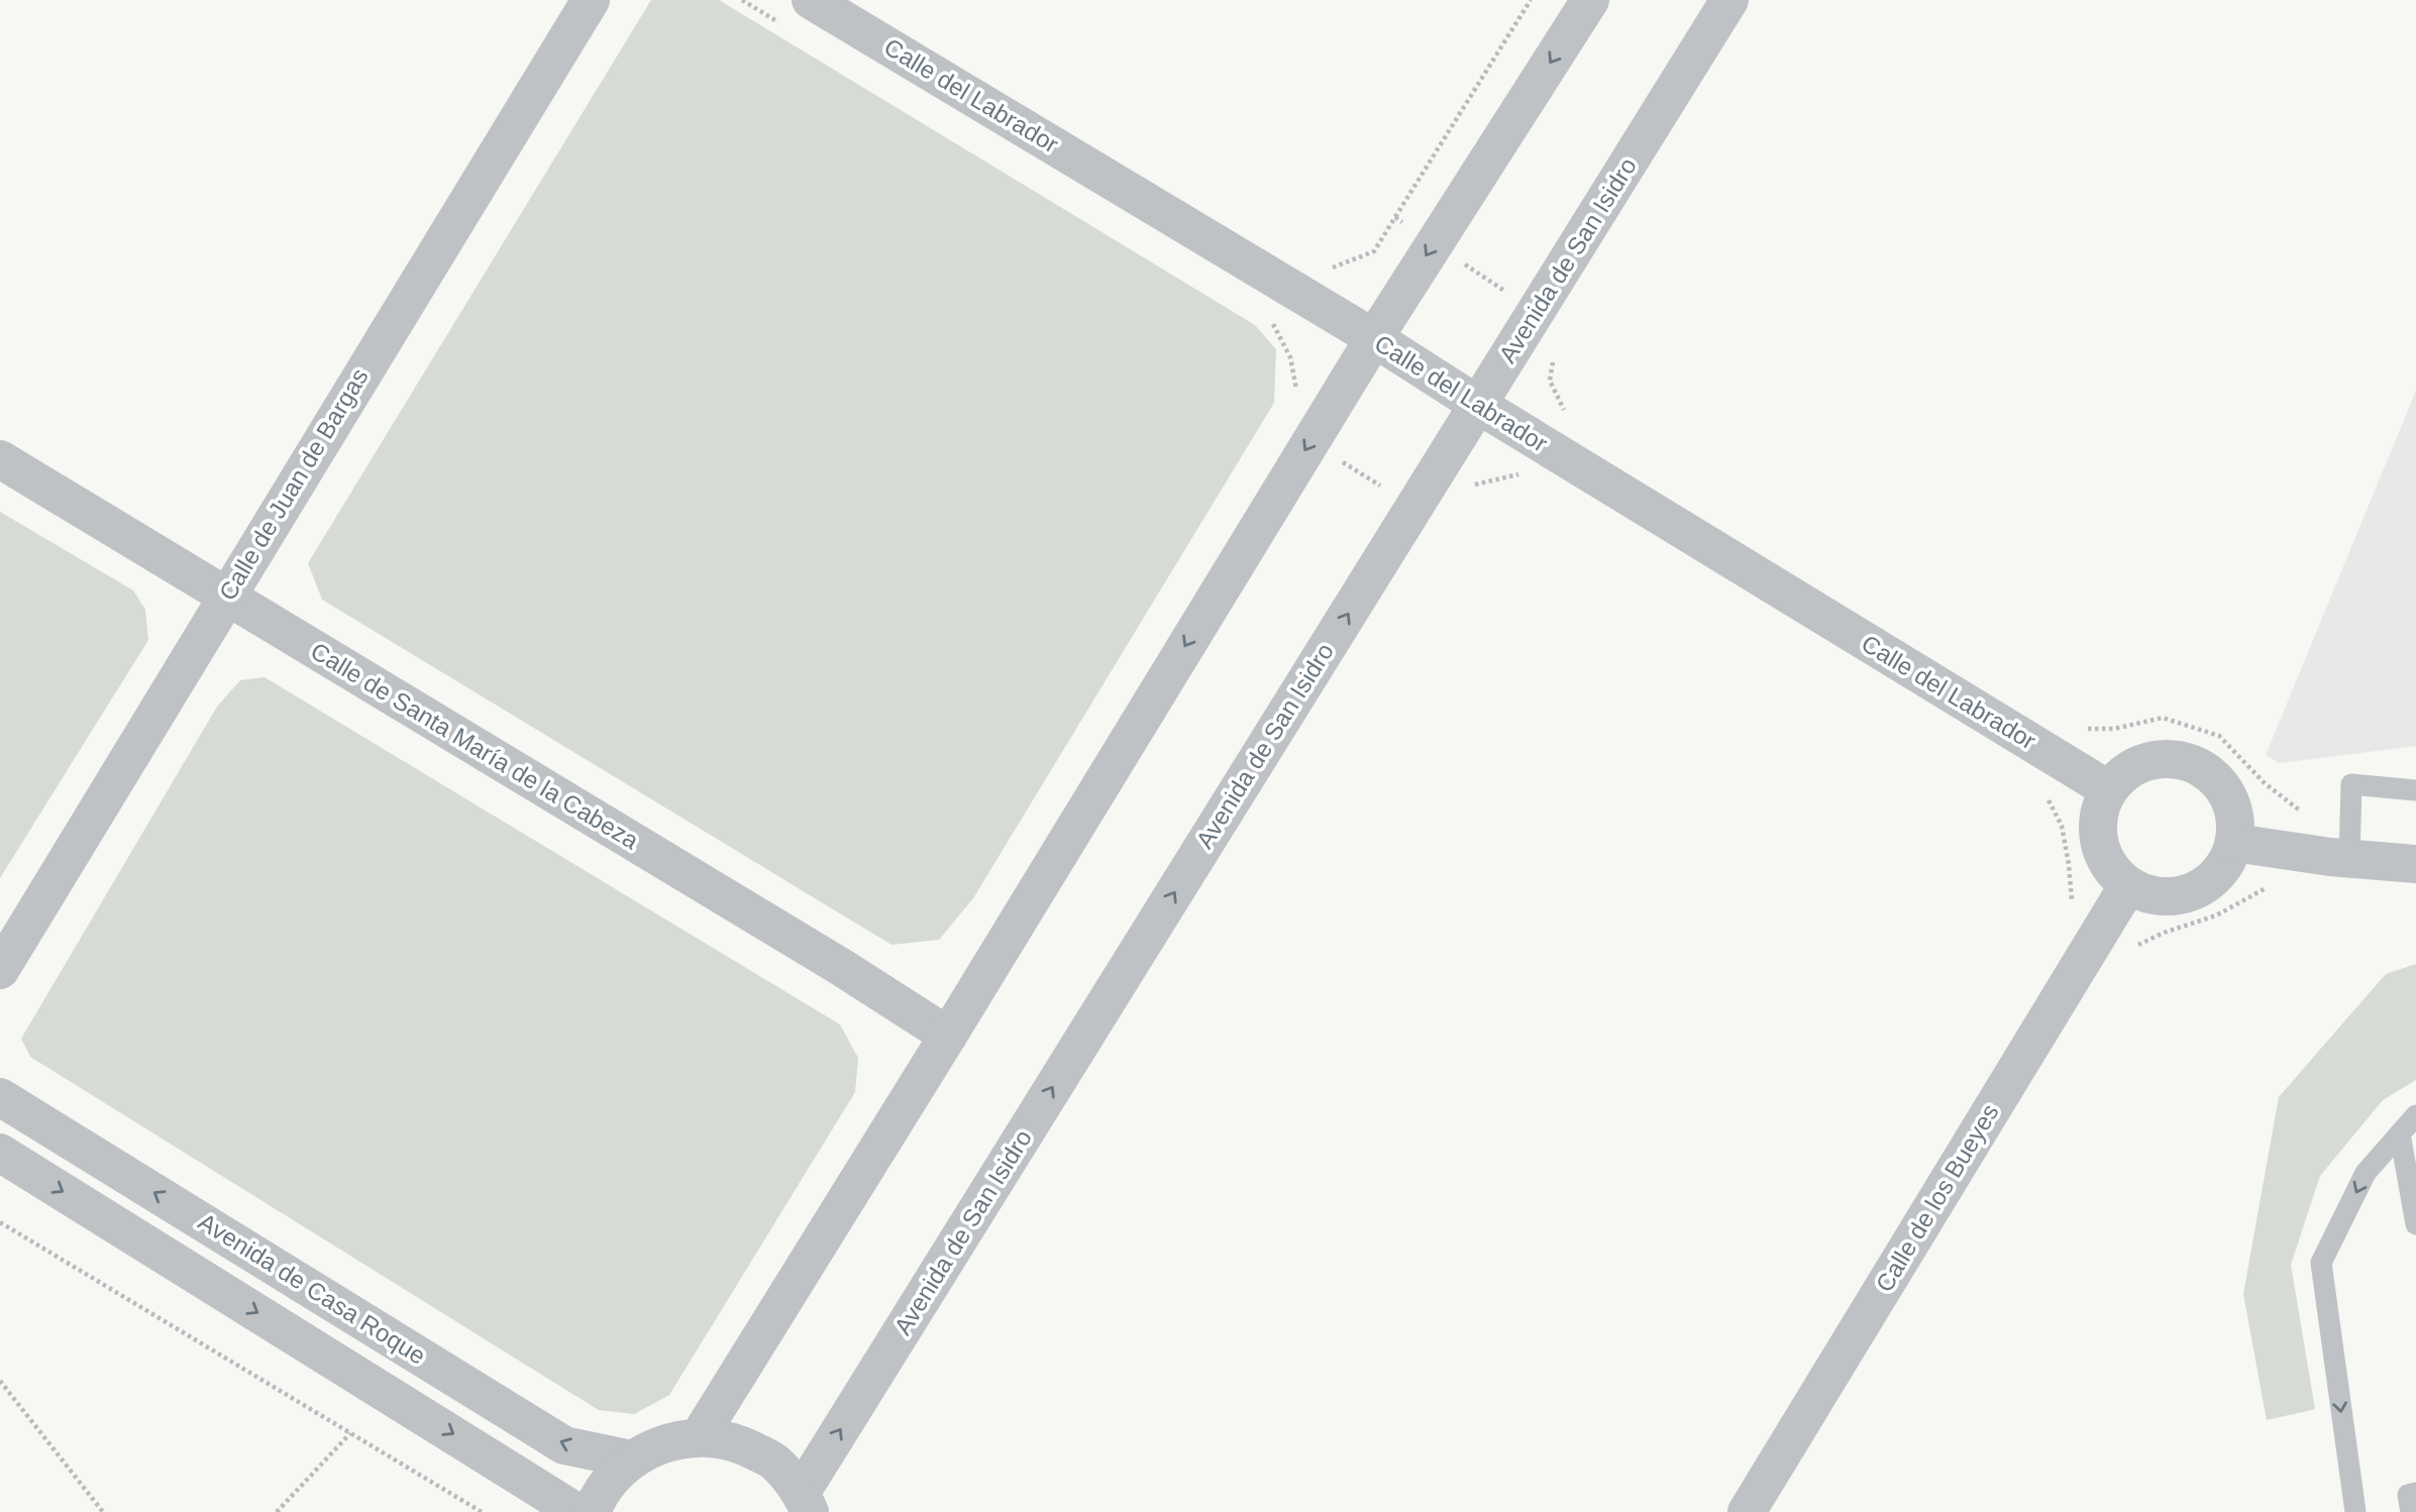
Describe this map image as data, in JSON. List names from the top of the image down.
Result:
{
  "streets": {
    "street": [
      "Calle del Labrador",
      "Avenida de San Isidro",
      "Calle de Juan de Bargas",
      "Calle de Santa María de la Cabeza",
      "Calle de los Bueyes",
      "Avenida de Casa Roque"
    ]
  },
  "crossings": [
    ["Calle del Labrador", "Avenida de San Isidro"],
    ["Calle del Labrador", "Calle de los Bueyes"],
    ["Calle de Juan de Bargas", "Calle de Santa María de la Cabeza"]
  ]
}
